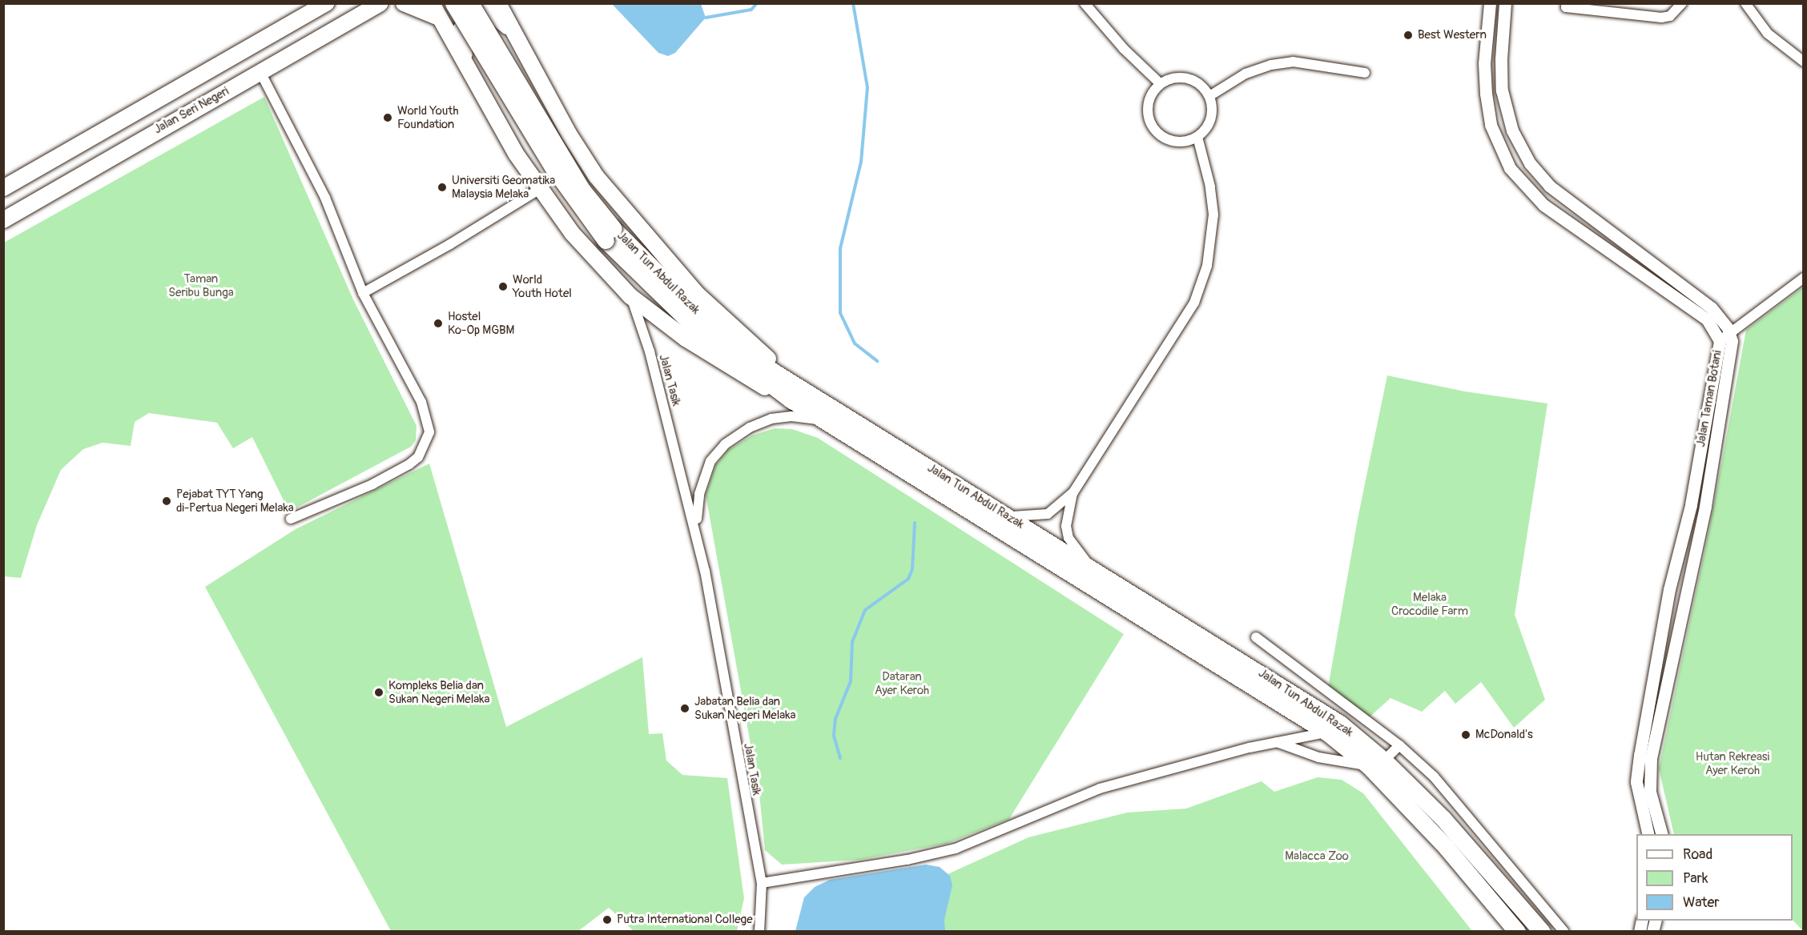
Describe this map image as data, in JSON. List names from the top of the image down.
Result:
{
  "streets": {
    "highway": ["Jalan Tun Abdul Razak"],
    "main road": ["Jalan Seri Negeri"],
    "street": ["Jalan Tasik", "Jalan Taman Botani"]
  },
  "crossings": [
    ["Jalan Tun Abdul Razak", "Jalan Tasik"]
  ],
  "parks": [
    "Taman Seribu Bunga",
    "Melaka Crocodile Farm",
    "Dataran Ayer Keroh",
    "Hutan Rekreasi Ayer Keroh",
    "Malacca Zoo"
  ],
  "places": [
    "Best Western",
    "World Youth Foundation",
    "Universiti Geomatika Malaysia Melaka",
    "World Youth Hotel",
    "Hostel Ko-Op MGBM",
    "Pejabat TYT Yang di-Pertua Negeri Melaka",
    "Kompleks Belia dan Sukan Negeri Melaka",
    "Jabatan Belia dan Sukan Negeri Melaka",
    "McDonald's",
    "Putra International College"
  ],
  "legend": ["Road", "Park", "Water"]
}
